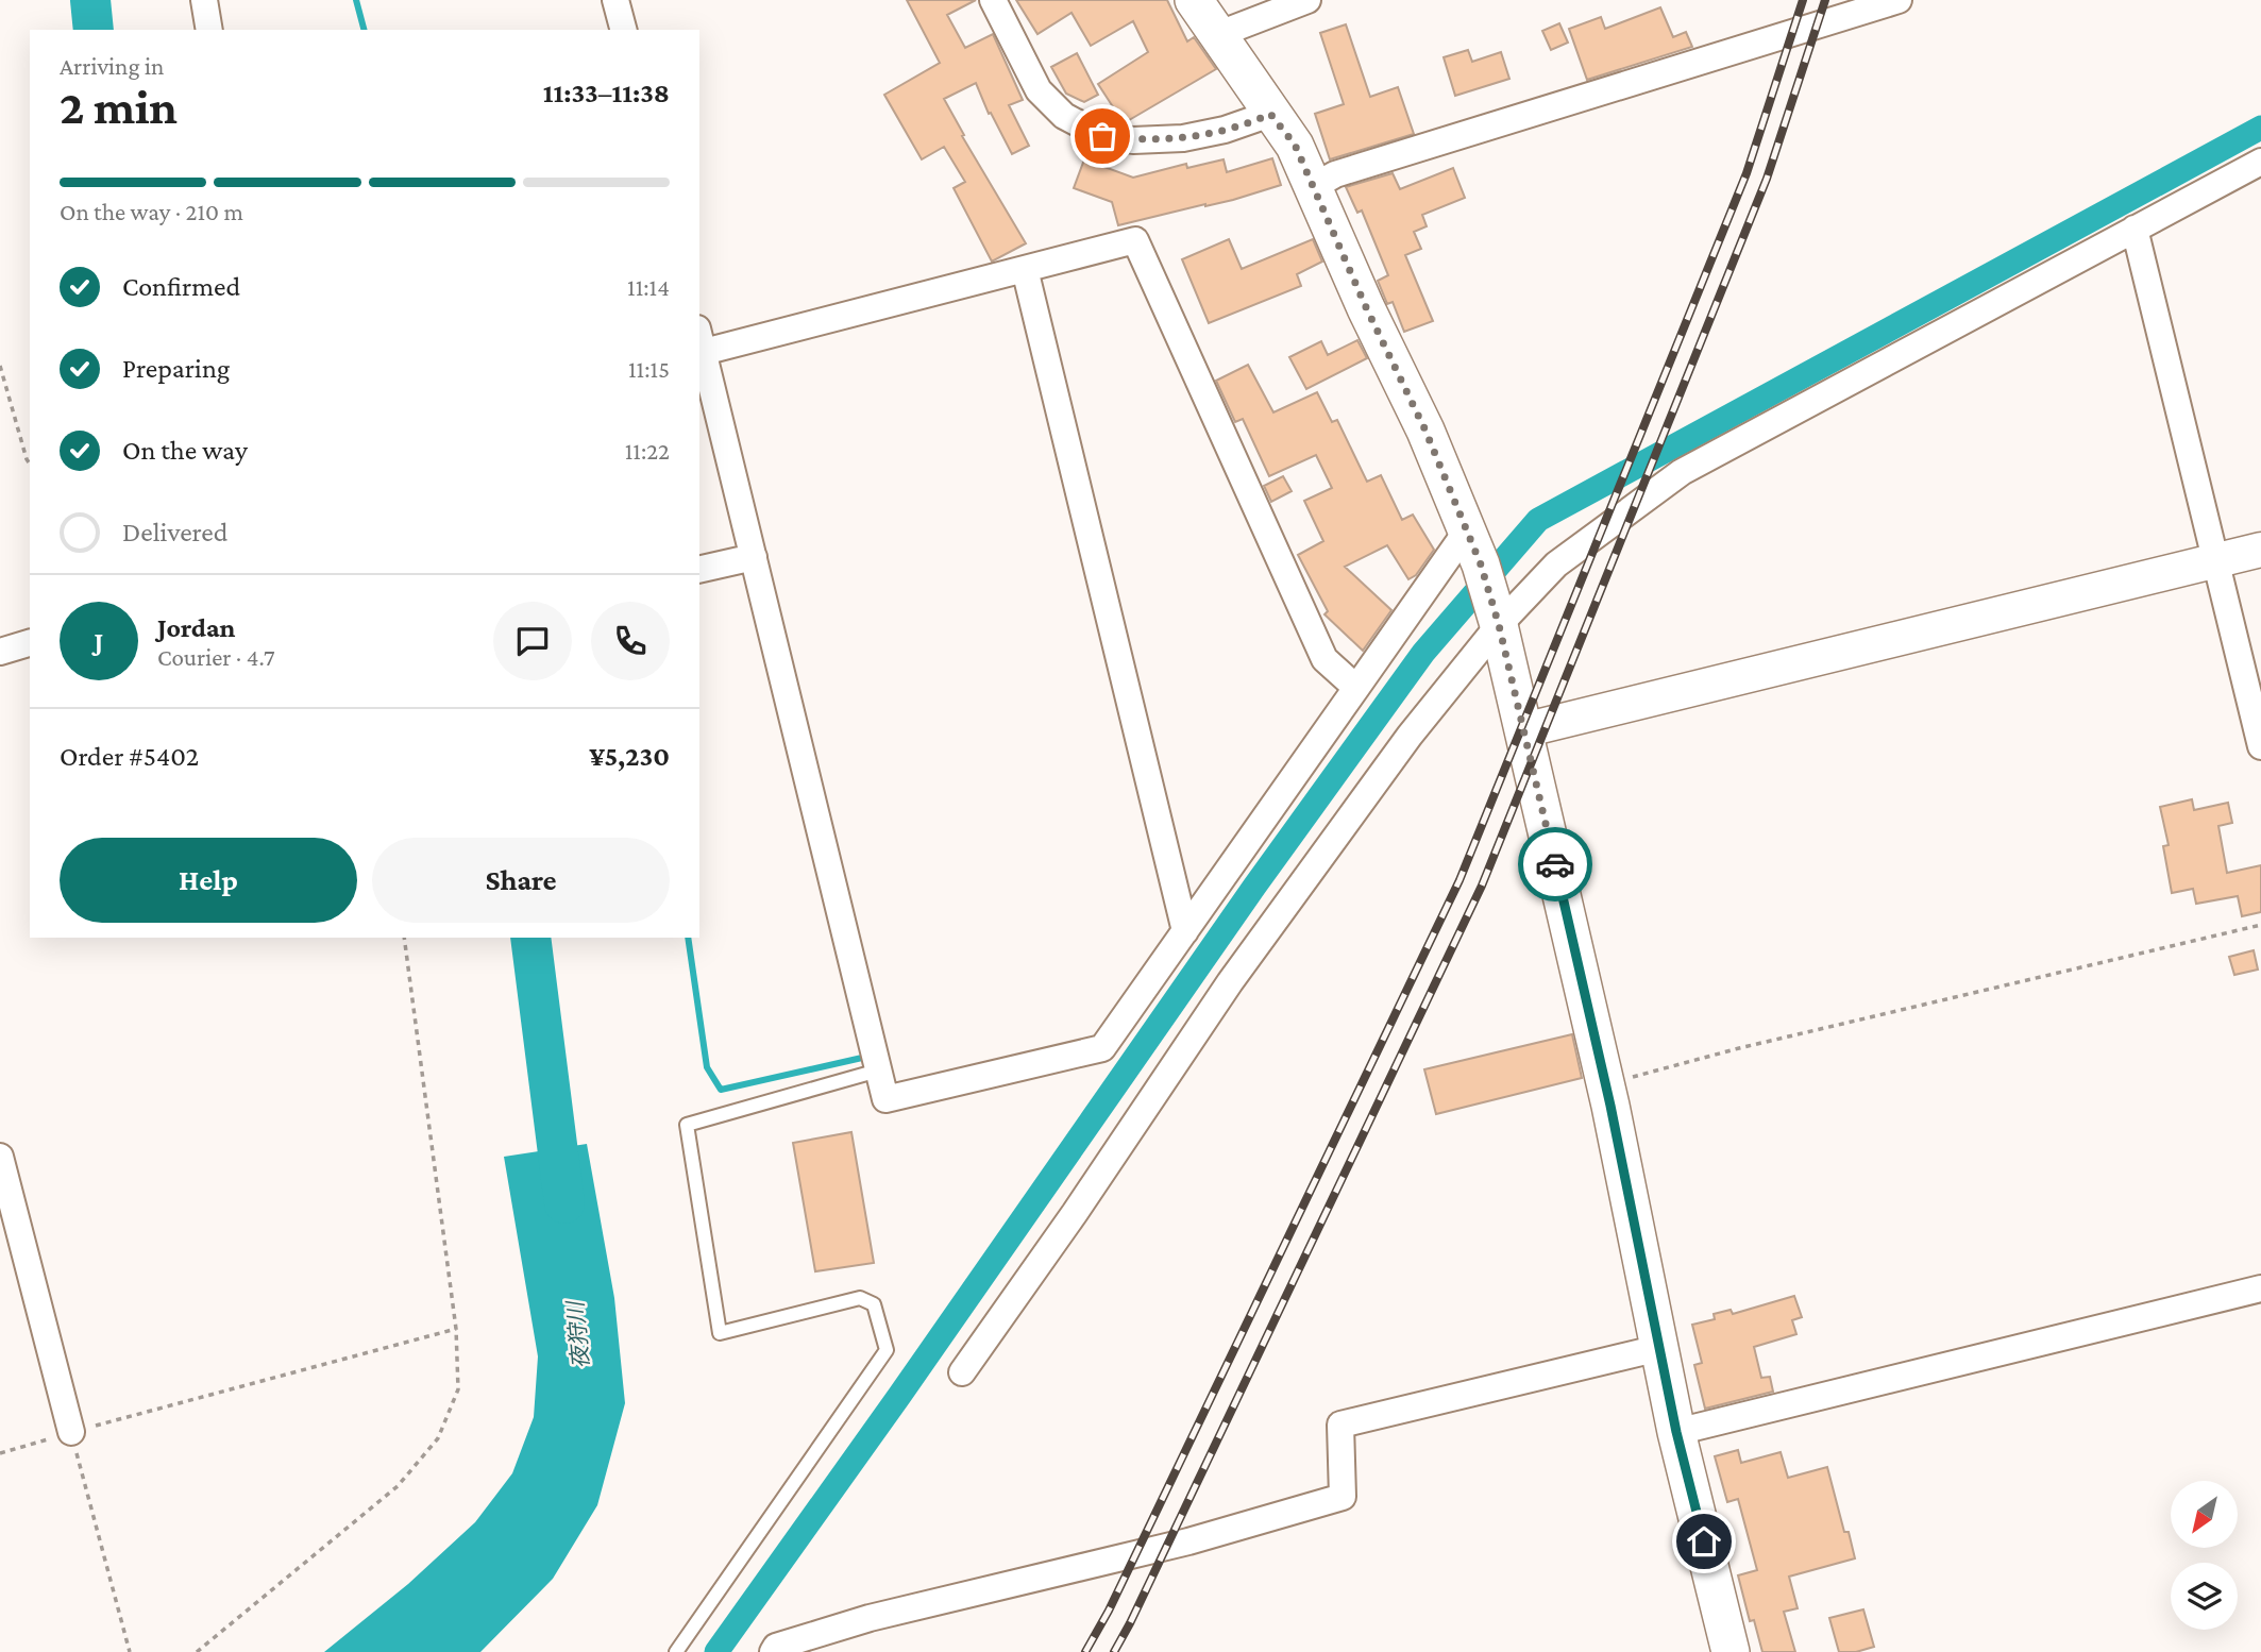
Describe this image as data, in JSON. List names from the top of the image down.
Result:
{
  "water": ["夜狩川"],
  "north": "bottom left",
  "page": {
    "heading": ["2 min", "Arriving in", "11:33–11:38"],
    "panel": [
      "Jordan",
      "Courier · 4.7",
      "Order #5402",
      "¥5,230"
    ],
    "bar": "On the way · 210 m",
    "list": [
      ["Confirmed", "11:14"],
      ["Preparing", "11:15"],
      ["On the way", "11:22"],
      "Delivered"
    ],
    "round": "J",
    "buttons": ["Help", "Share"]
  }
}
